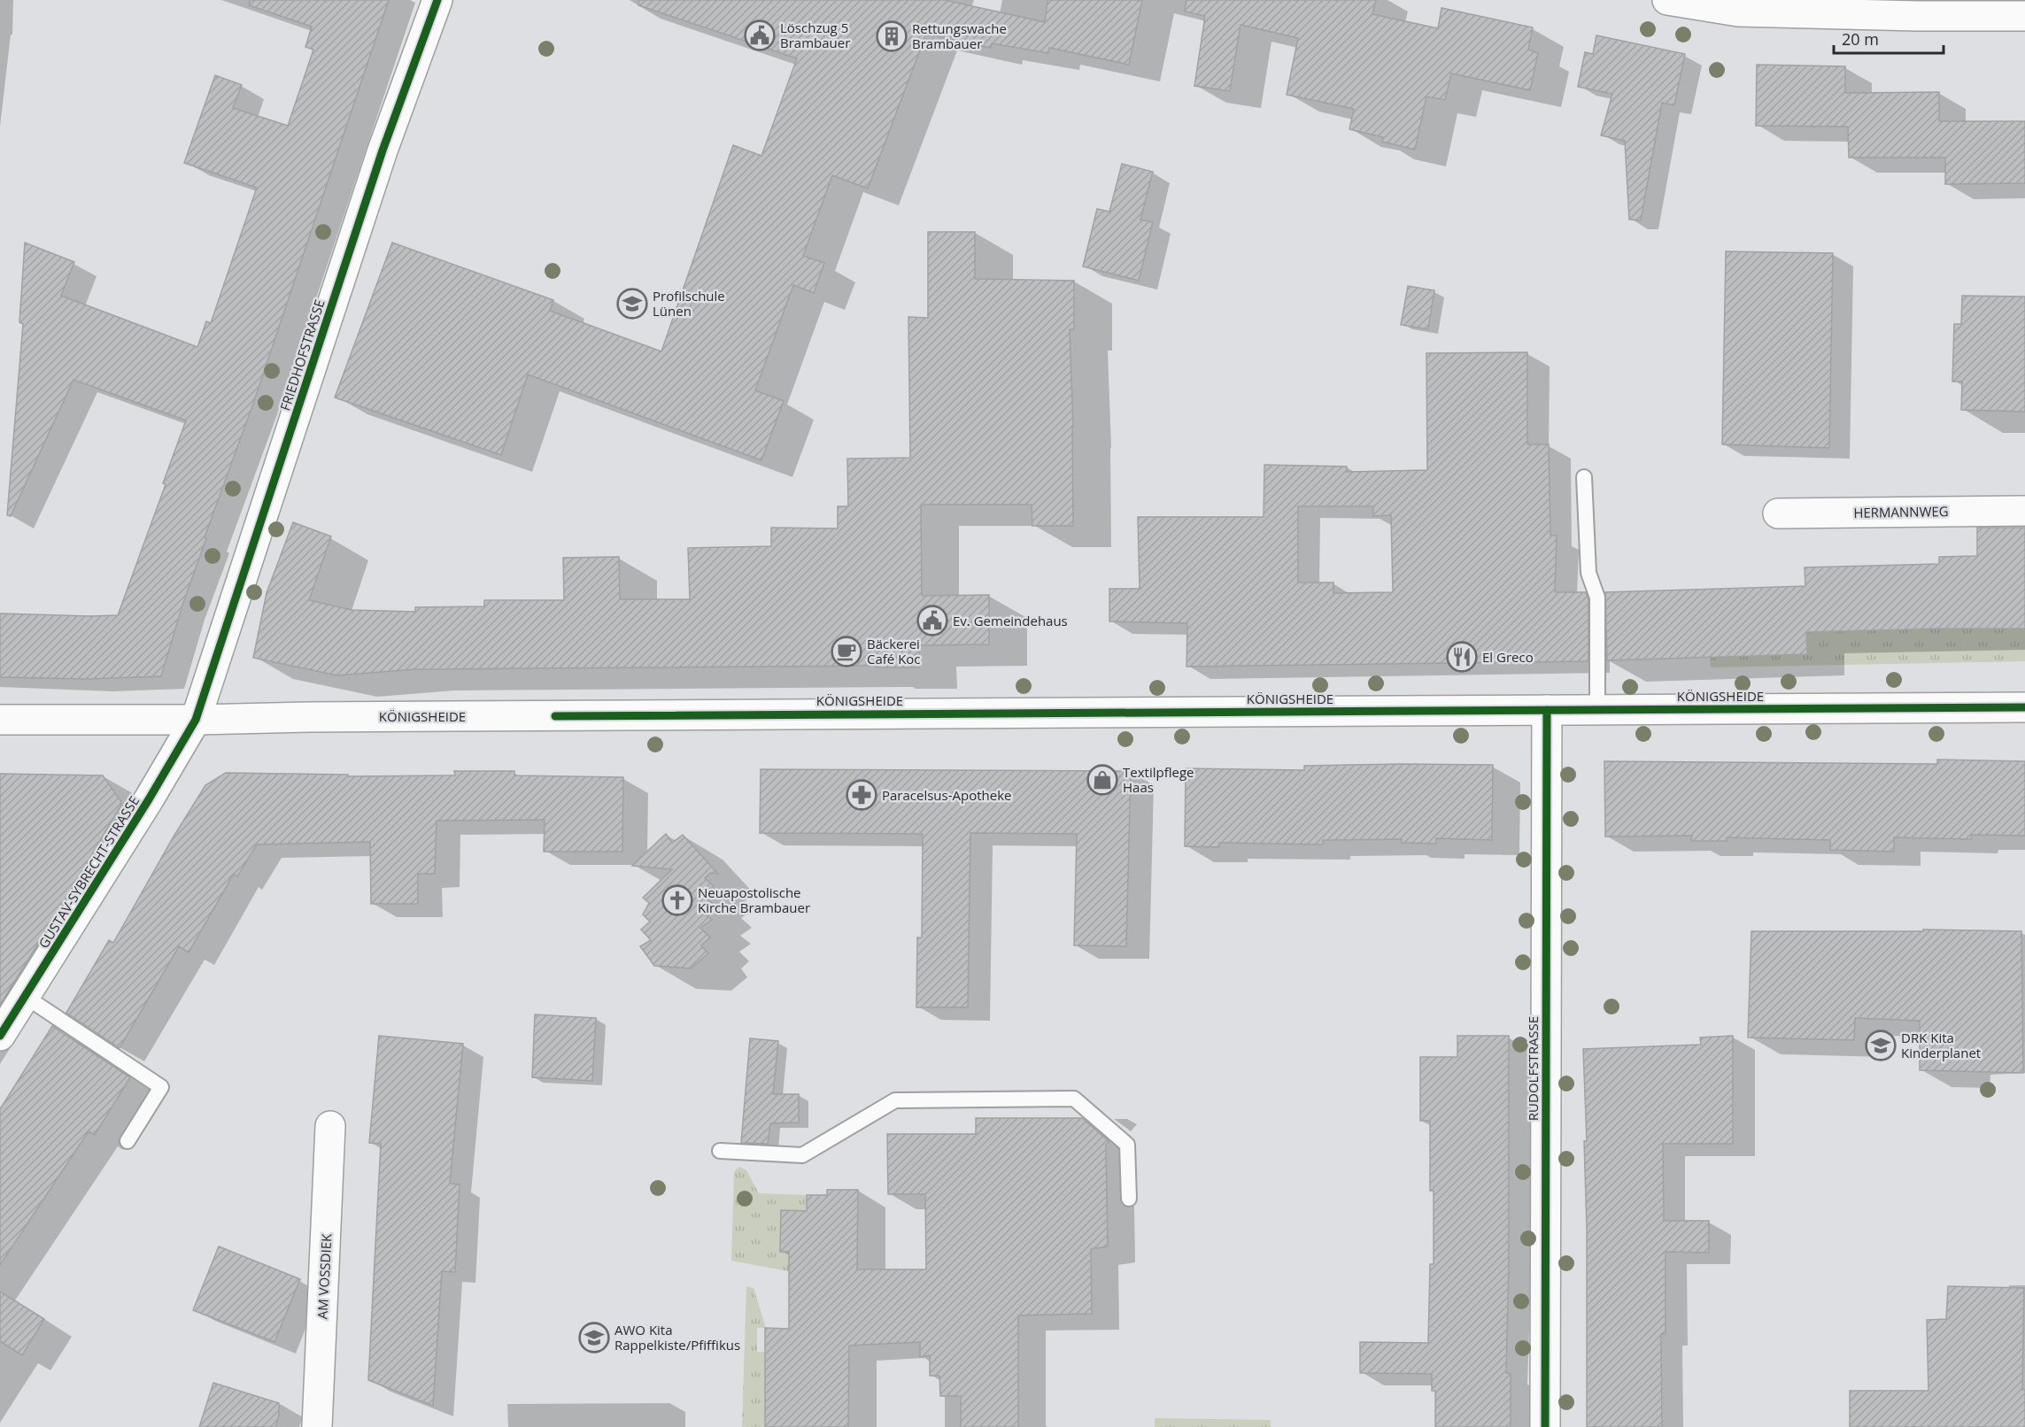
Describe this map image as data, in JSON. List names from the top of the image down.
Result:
{
  "streets": {
    "street": [
      "FRIEDHOFSTRASSE",
      "HERMANNWEG",
      "KÖNIGSHEIDE",
      "GUSTAV-SYBRECHT-STRASSE",
      "RUDOLFSTRASSE",
      "AM VOSSDIEK"
    ]
  },
  "crossings": [
    ["FRIEDHOFSTRASSE", "KÖNIGSHEIDE"],
    ["FRIEDHOFSTRASSE", "GUSTAV-SYBRECHT-STRASSE"],
    ["KÖNIGSHEIDE", "GUSTAV-SYBRECHT-STRASSE"],
    ["KÖNIGSHEIDE", "RUDOLFSTRASSE"]
  ],
  "places": {
    "public building": ["Löschzug 5 Brambauer", "Ev. Gemeindehaus"],
    "building": ["Rettungswache Brambauer"],
    "school or university": ["Profilschule Lünen", "DRK Kita Kinderplanet", "AWO Kita Rappelkiste/Pfiffikus"],
    "cafe": ["Bäckerei Café Koc"],
    "restaurant": ["El Greco"],
    "shop": ["Textilpflege Haas"],
    "pharmacy": ["Paracelsus-Apotheke"],
    "church": ["Neuapostolische Kirche Brambauer"]
  },
  "scale_bar": "20 m"
}
